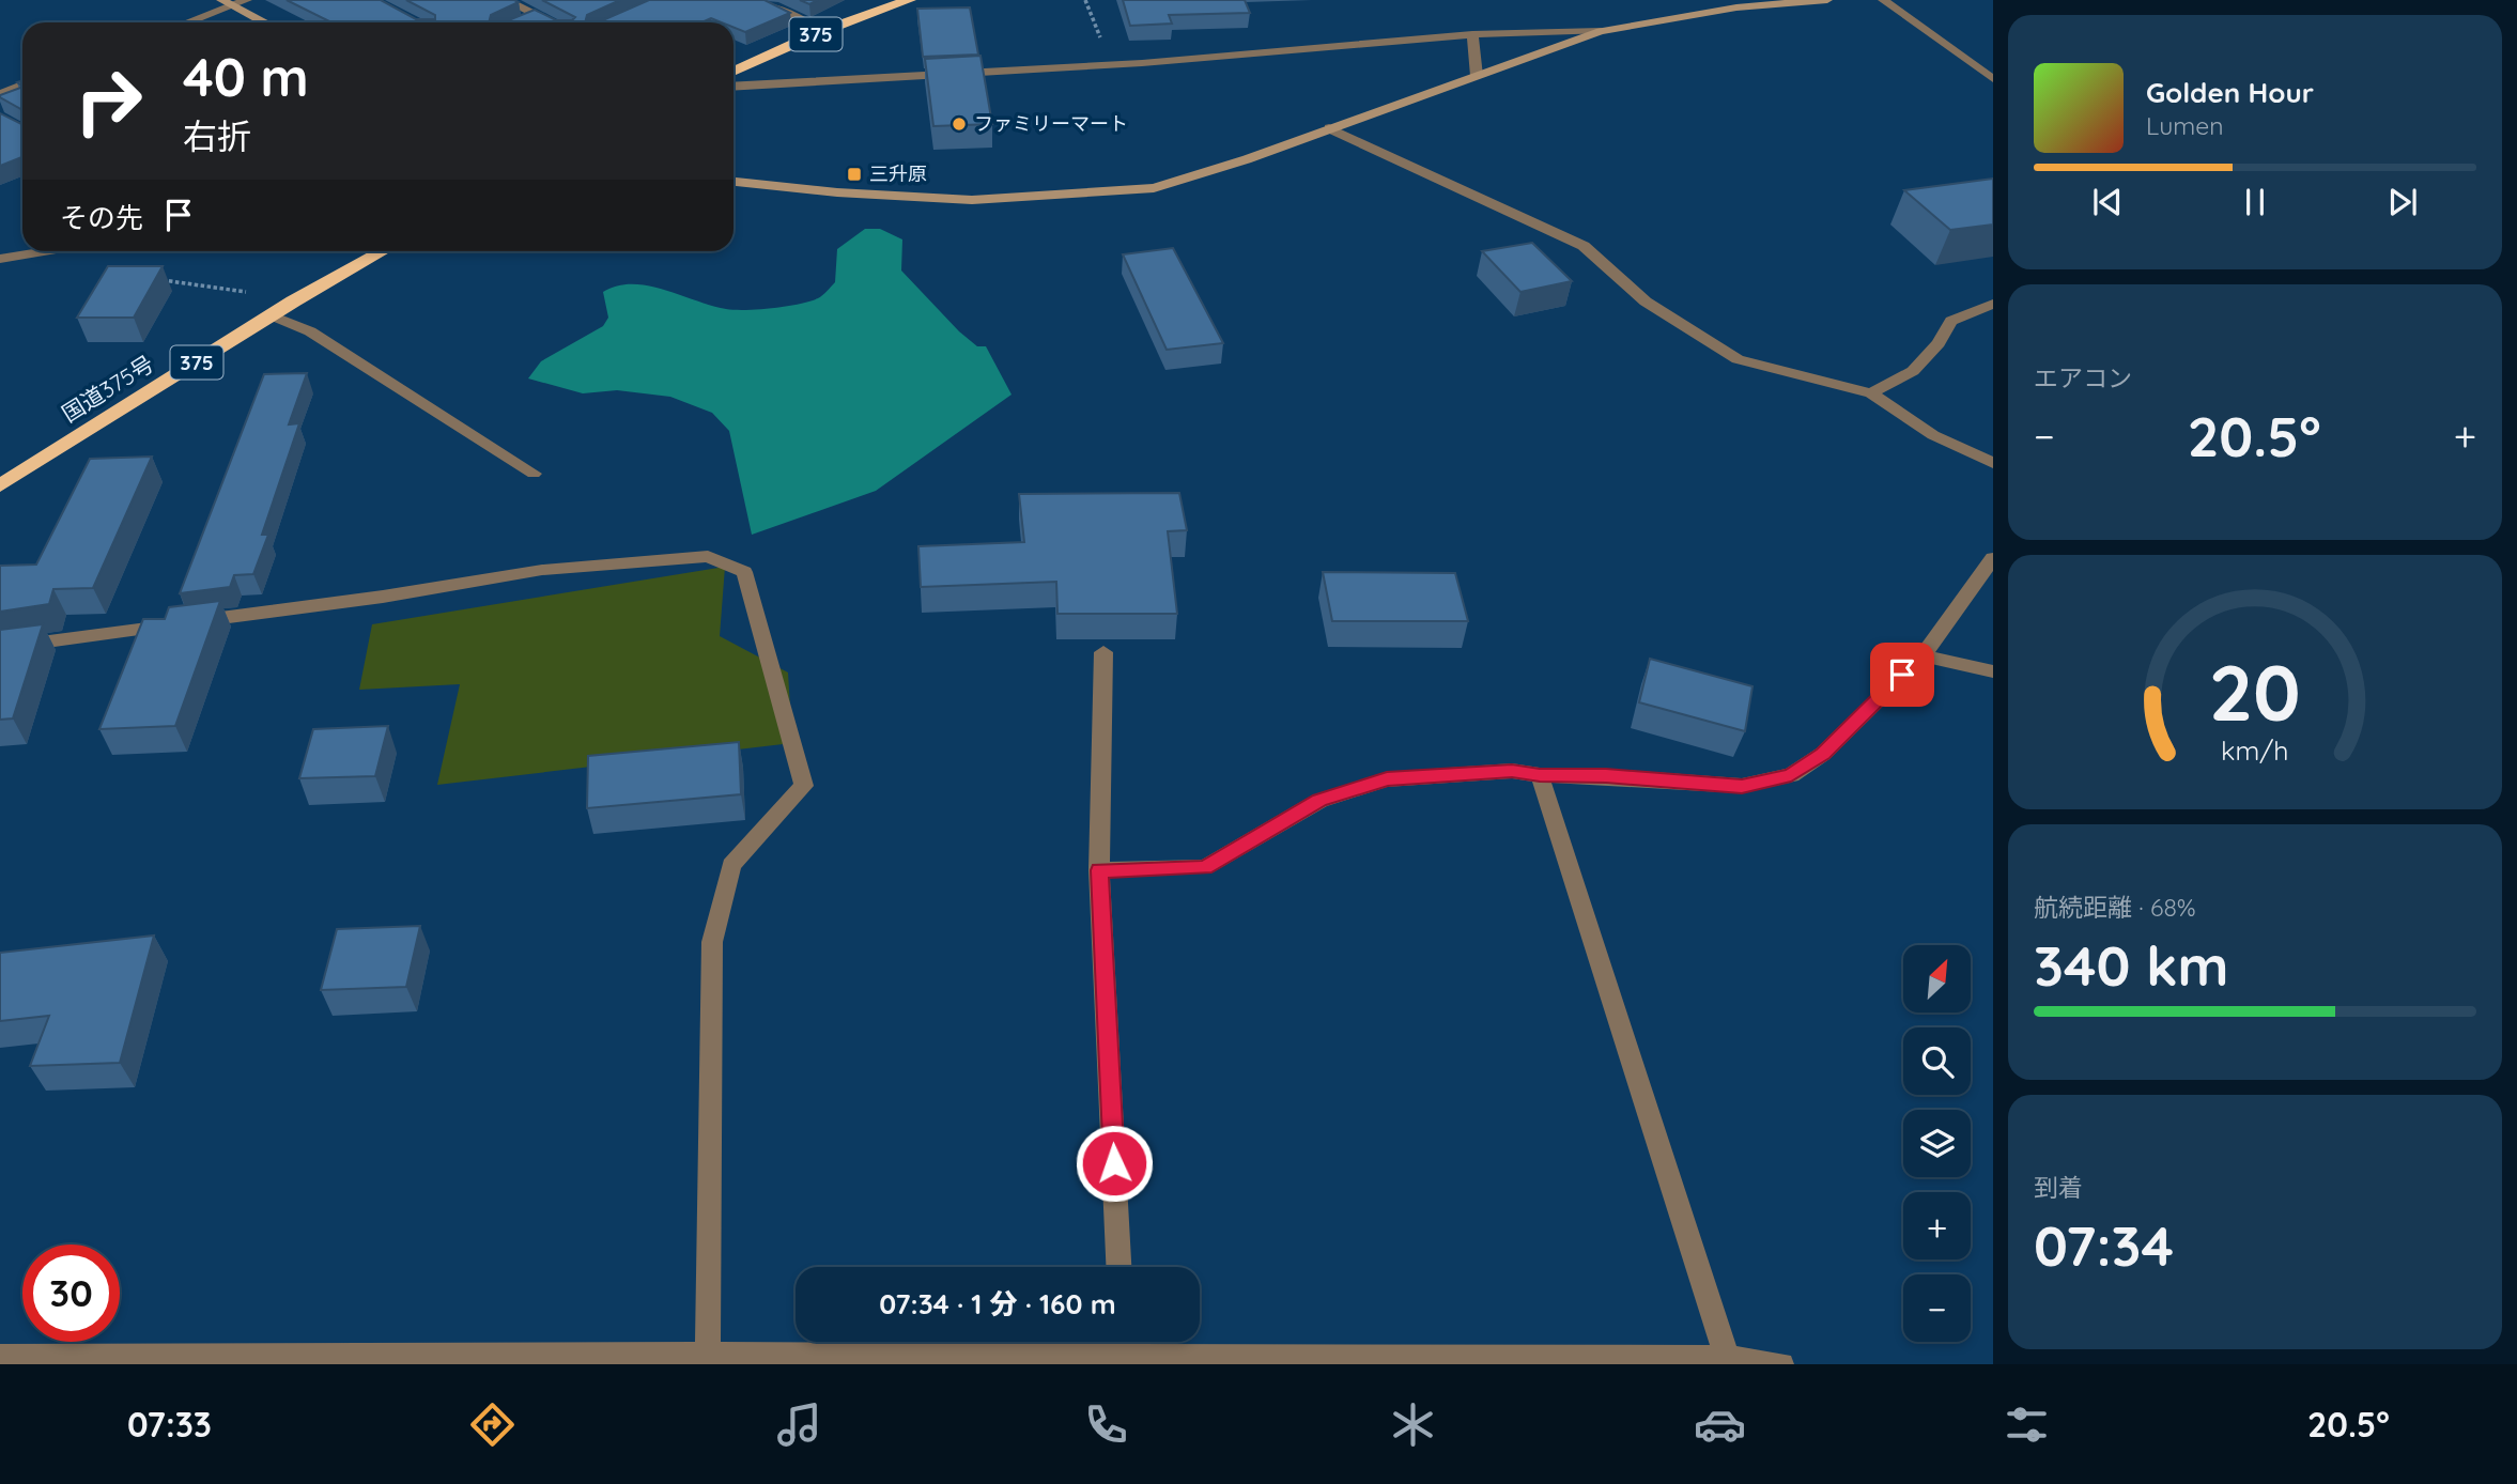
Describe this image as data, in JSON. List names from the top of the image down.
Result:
{
  "streets": {
    "highway": ["375", "国道375号"]
  },
  "places": {
    "other": ["ファミリーマート"],
    "transit": ["三升原"]
  },
  "north": "top right",
  "page": {
    "turn": ["40 m", "右折"],
    "song": ["Golden Hour", "Lumen"],
    "then": "その先",
    "tile": [
      "エアコン",
      ["航続距離 · 68%", "340 km"],
      ["到着", "07:34"]
    ],
    "heat": ["−", "20.5°", "+"],
    "map_buttons": ["+", "−"],
    "limit": "30",
    "trip": "07:34 · 1 分 · 160 m",
    "tabs": ["07:33", "20.5°"],
    "gauge": ["20", "km/h"]
  }
}
